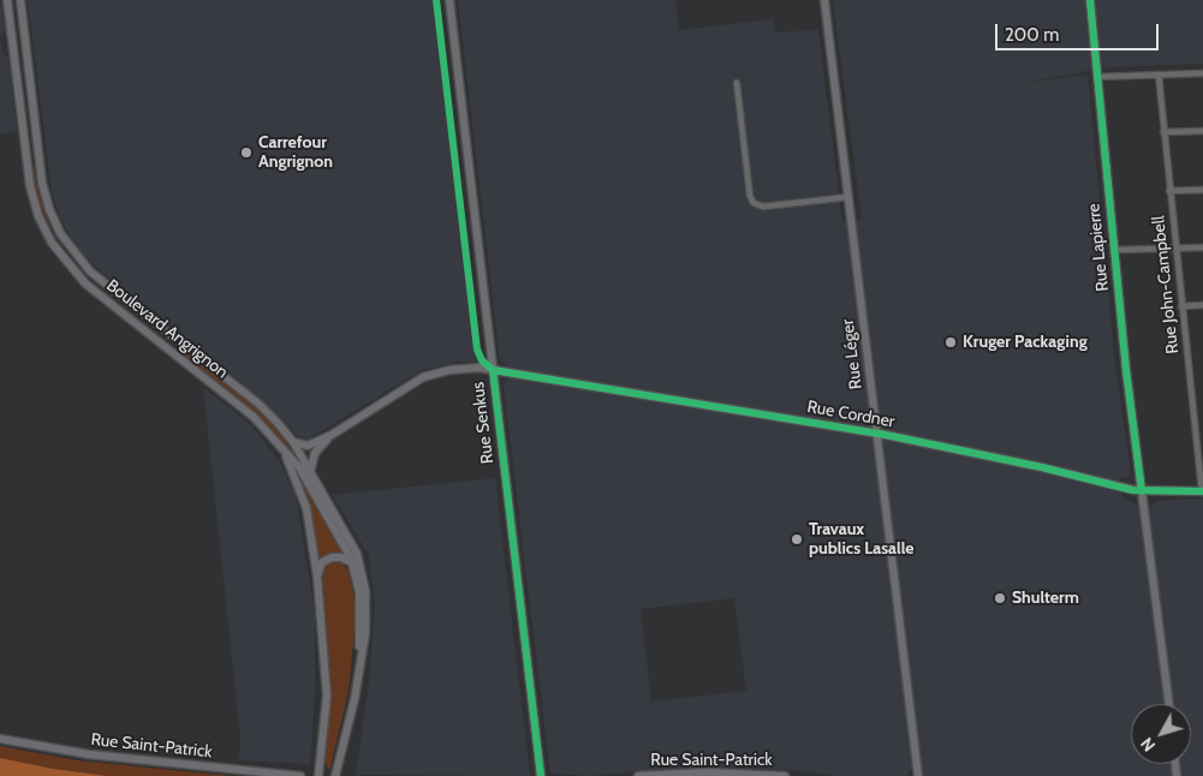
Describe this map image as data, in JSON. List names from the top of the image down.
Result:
{
  "streets": {
    "street": [
      "Rue Lapierre",
      "Rue John-Campbell",
      "Boulevard Angrignon",
      "Rue Léger",
      "Rue Cordner",
      "Rue Senkus",
      "Rue Saint-Patrick"
    ]
  },
  "crossings": [
    ["Rue Lapierre", "Rue Cordner"],
    ["Rue John-Campbell", "Rue Cordner"],
    ["Rue Léger", "Rue Cordner"],
    ["Rue Cordner", "Rue Senkus"]
  ],
  "places": [
    "Carrefour Angrignon",
    "Kruger Packaging",
    "Travaux publics Lasalle",
    "Shulterm"
  ],
  "scale_bar": "200 m",
  "north": "bottom left"
}
